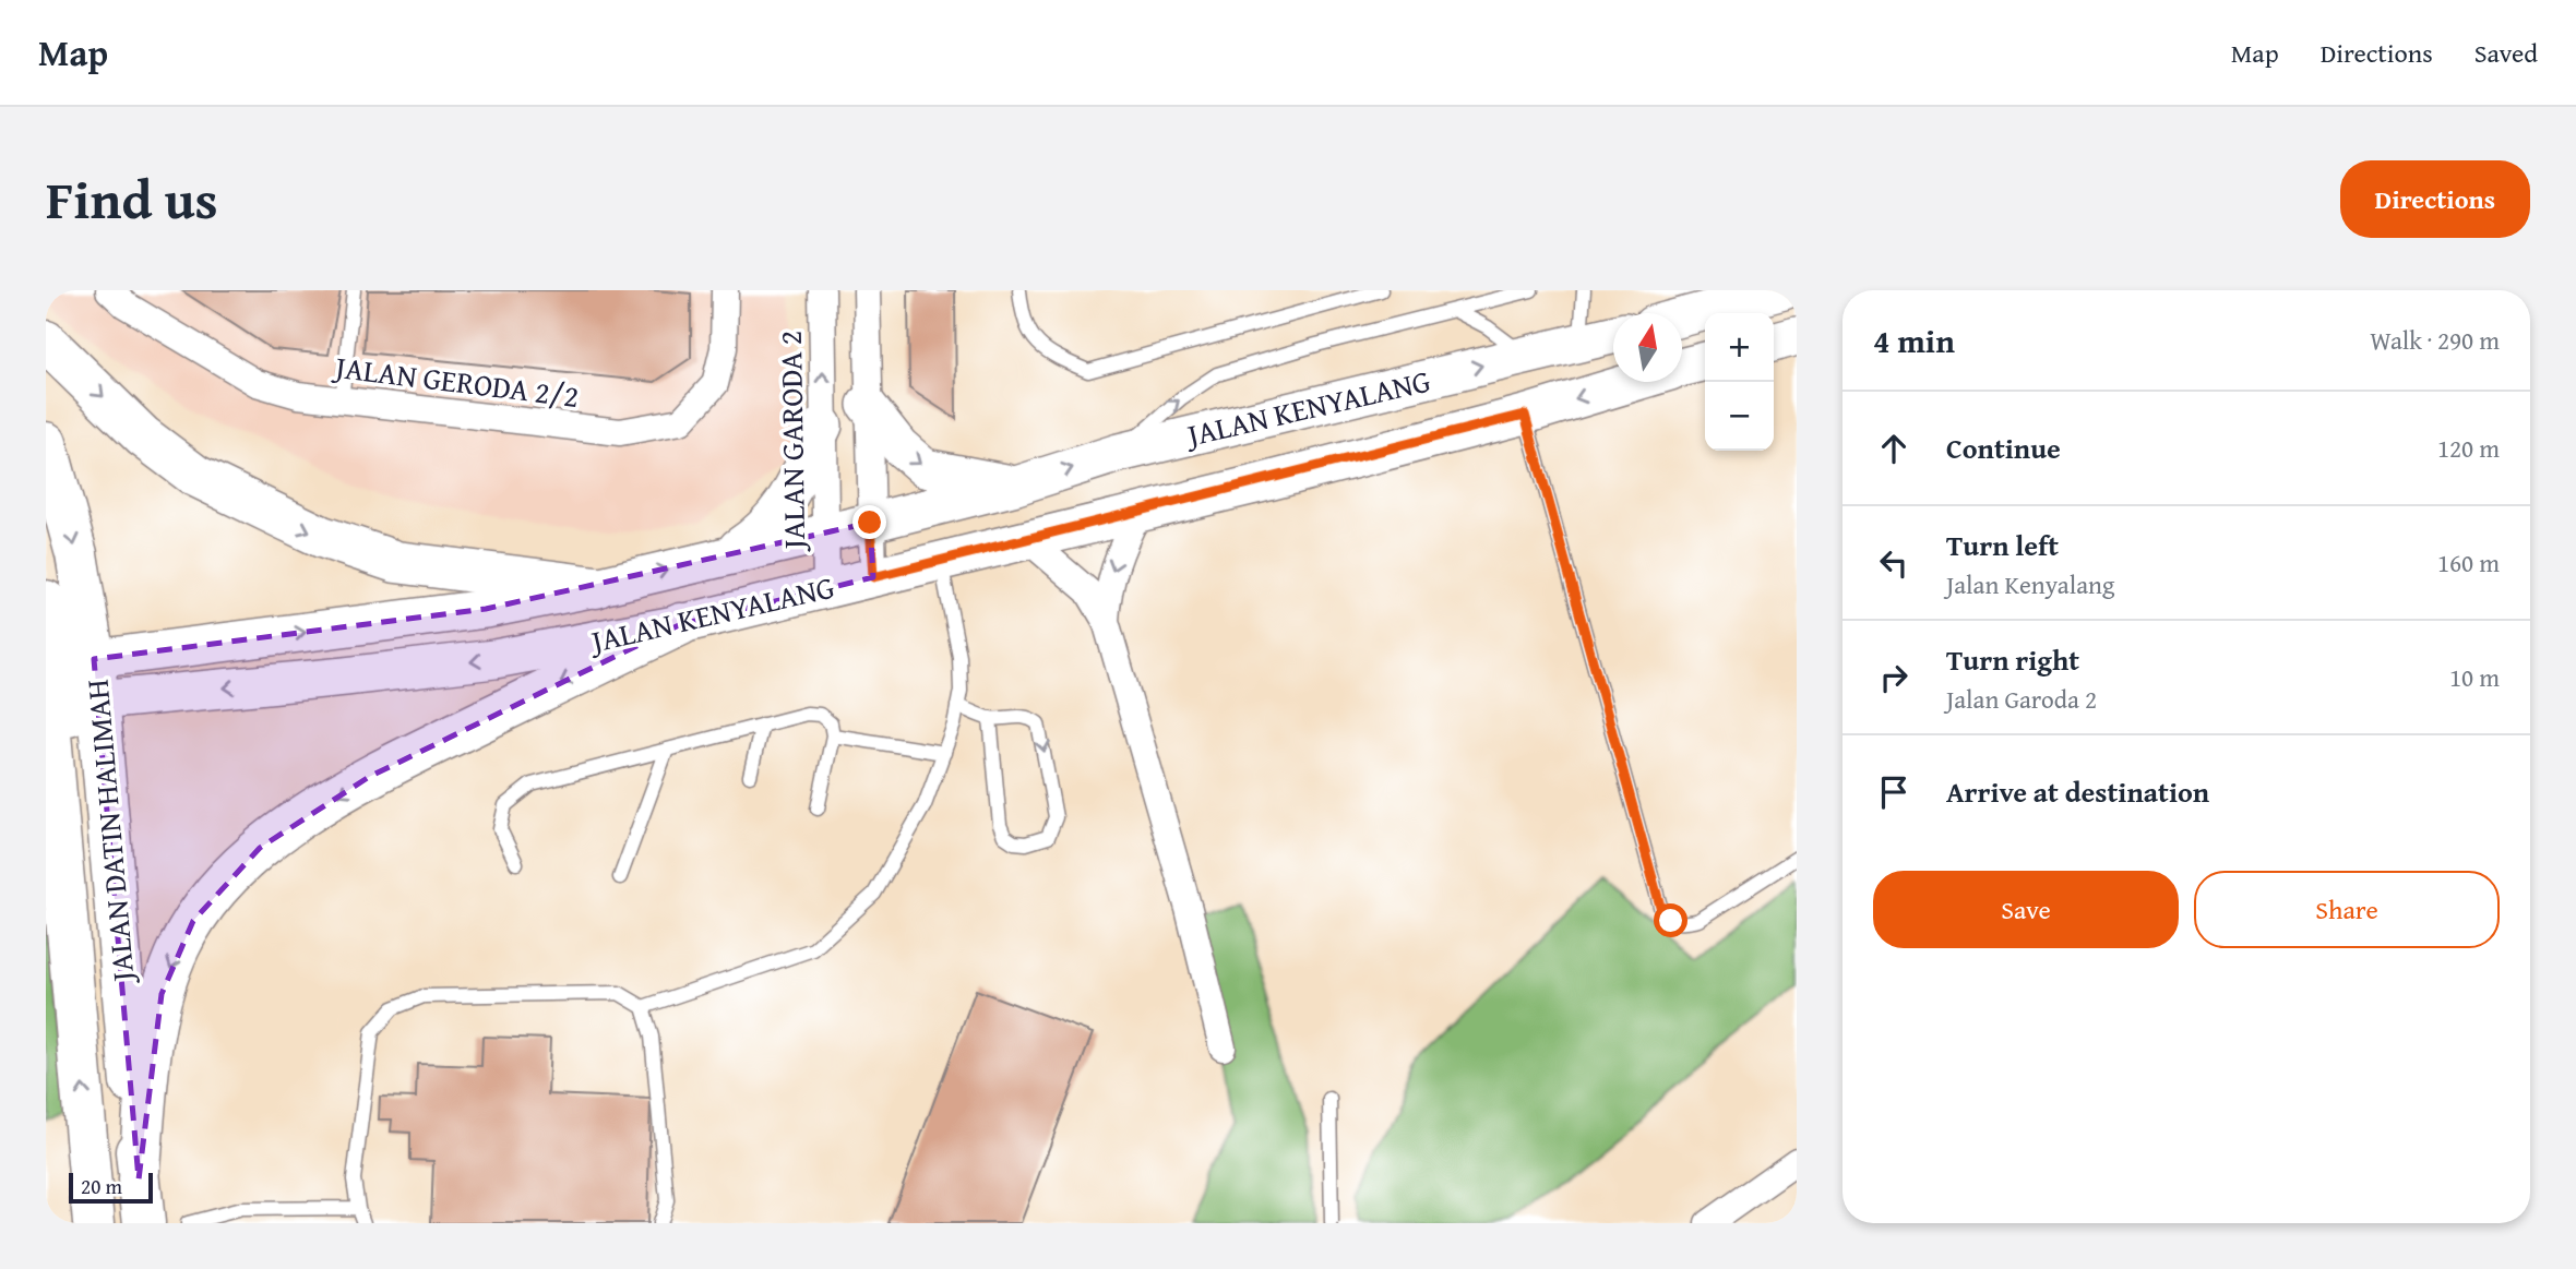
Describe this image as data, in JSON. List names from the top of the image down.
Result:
{
  "streets": {
    "main road": ["JALAN DATIN HALIMAH"],
    "street": ["JALAN GERODA 2/2", "JALAN KENYALANG", "JALAN GARODA 2"]
  },
  "crossings": [
    ["JALAN KENYALANG", "JALAN GARODA 2"],
    ["JALAN KENYALANG", "JALAN DATIN HALIMAH"]
  ],
  "scale_bar": "20 m",
  "north": "top",
  "page": {
    "header": "Map",
    "nav": ["Map", "Directions", "Saved"],
    "title": "Find us",
    "buttons": [
      "Directions",
      ["Save", "Share"]
    ],
    "heading": ["4 min", "Walk · 290 m"],
    "map_buttons": ["+", "−"],
    "list": [
      ["Continue", "120 m"],
      ["Turn left", "Jalan Kenyalang", "160 m"],
      ["Turn right", "Jalan Garoda 2", "10 m"],
      "Arrive at destination"
    ],
    "scale": "20 m"
  }
}
